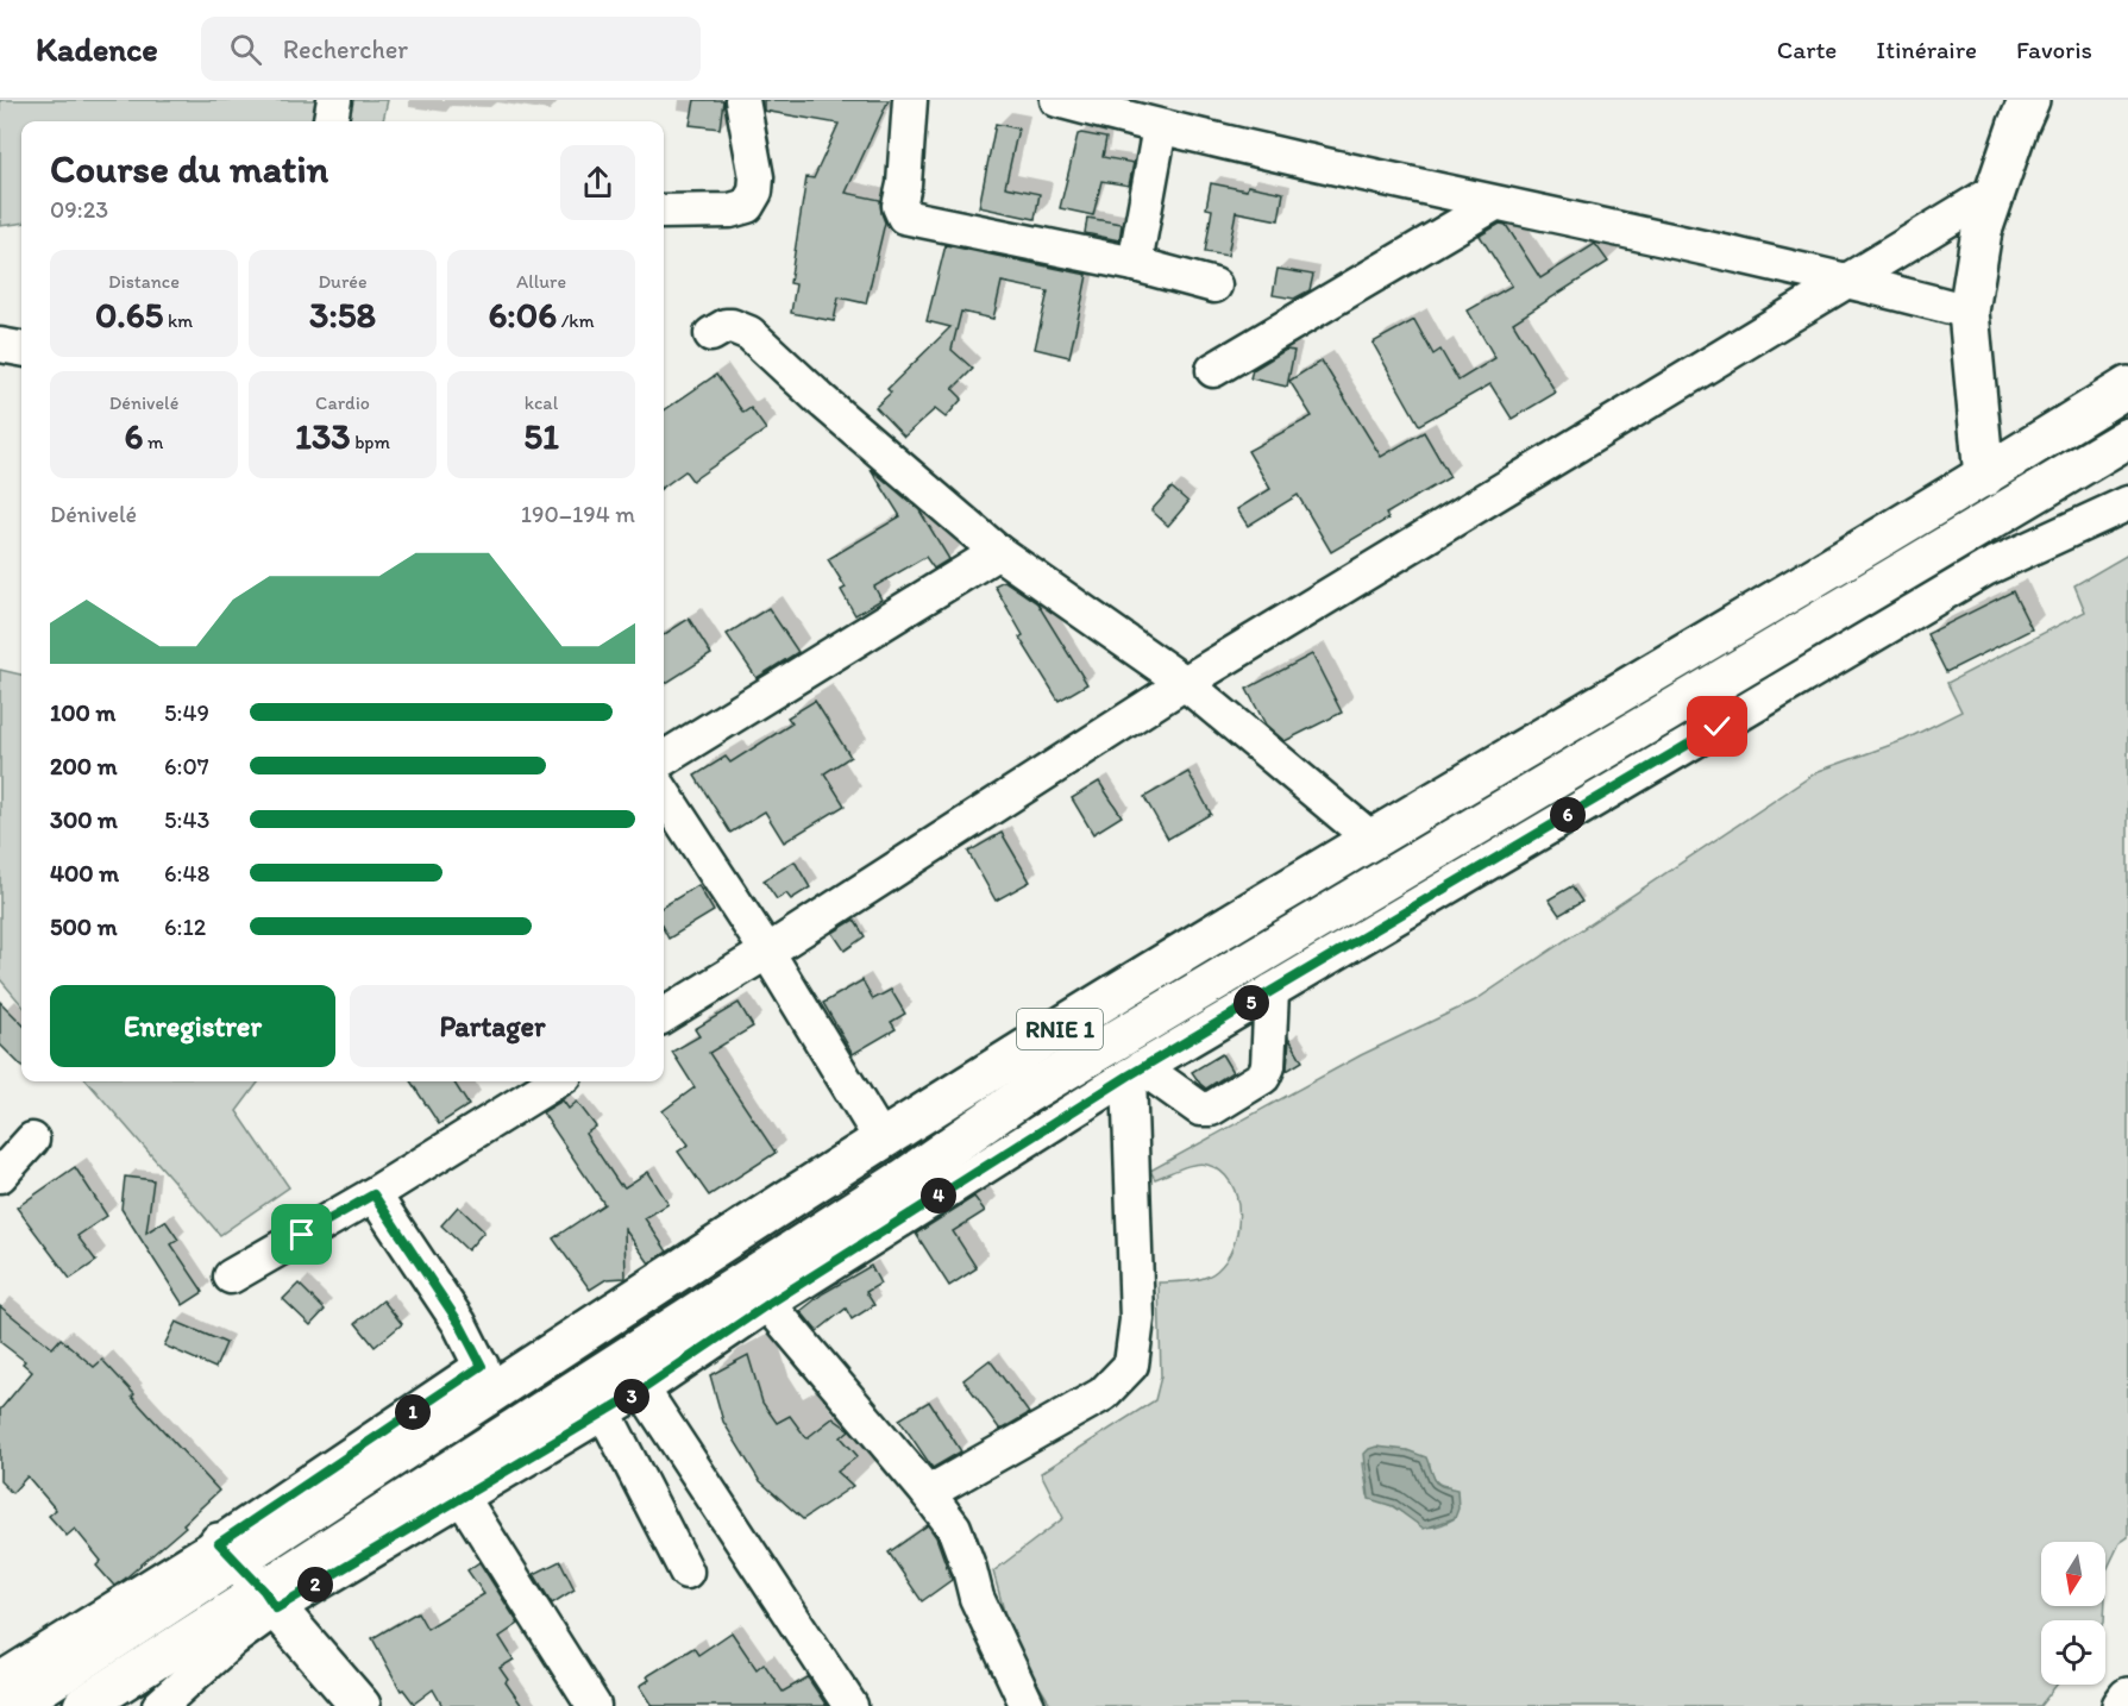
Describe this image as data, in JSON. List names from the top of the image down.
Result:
{
  "streets": {
    "main road": ["RNIE 1"]
  },
  "north": "bottom",
  "page": {
    "header": "Kadence",
    "search": "Rechercher",
    "nav": ["Carte", "Itinéraire", "Favoris"],
    "heading": ["Course du matin", "09:23"],
    "stats": [
      ["Distance", "0.65 km"],
      ["Durée", "3:58"],
      ["Allure", "6:06 /km"],
      ["Dénivelé", "6 m"],
      ["Cardio", "133 bpm"],
      ["kcal", "51"]
    ],
    "chart": ["Dénivelé", "190–194 m"],
    "list": [
      {
        "name": "100 m",
        "note": "5:49"
      },
      {
        "name": "200 m",
        "note": "6:07"
      },
      {
        "name": "300 m",
        "note": "5:43"
      },
      {
        "name": "400 m",
        "note": "6:48"
      },
      {
        "name": "500 m",
        "note": "6:12"
      }
    ],
    "pins": [
      "6",
      "5",
      "4",
      "3",
      "1",
      "2"
    ],
    "buttons": ["Enregistrer", "Partager"]
  }
}
